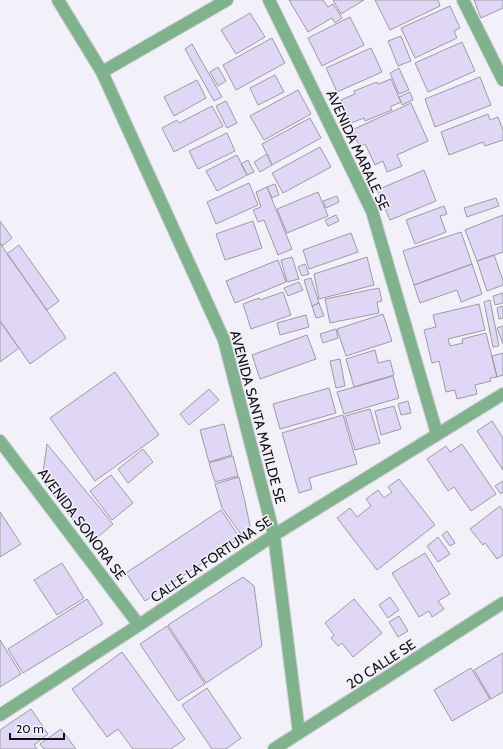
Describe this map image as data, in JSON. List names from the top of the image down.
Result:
{
  "streets": {
    "street": [
      "AVENIDA MARALE SE",
      "AVENIDA SANTA MATILDE SE",
      "AVENIDA SONORA SE",
      "CALLE LA FORTUNA SE",
      "20 CALLE SE"
    ]
  },
  "crossings": [
    ["AVENIDA MARALE SE", "CALLE LA FORTUNA SE"],
    ["AVENIDA SANTA MATILDE SE", "CALLE LA FORTUNA SE"],
    ["AVENIDA SANTA MATILDE SE", "20 CALLE SE"],
    ["AVENIDA SONORA SE", "CALLE LA FORTUNA SE"]
  ],
  "scale_bar": "20 m"
}
